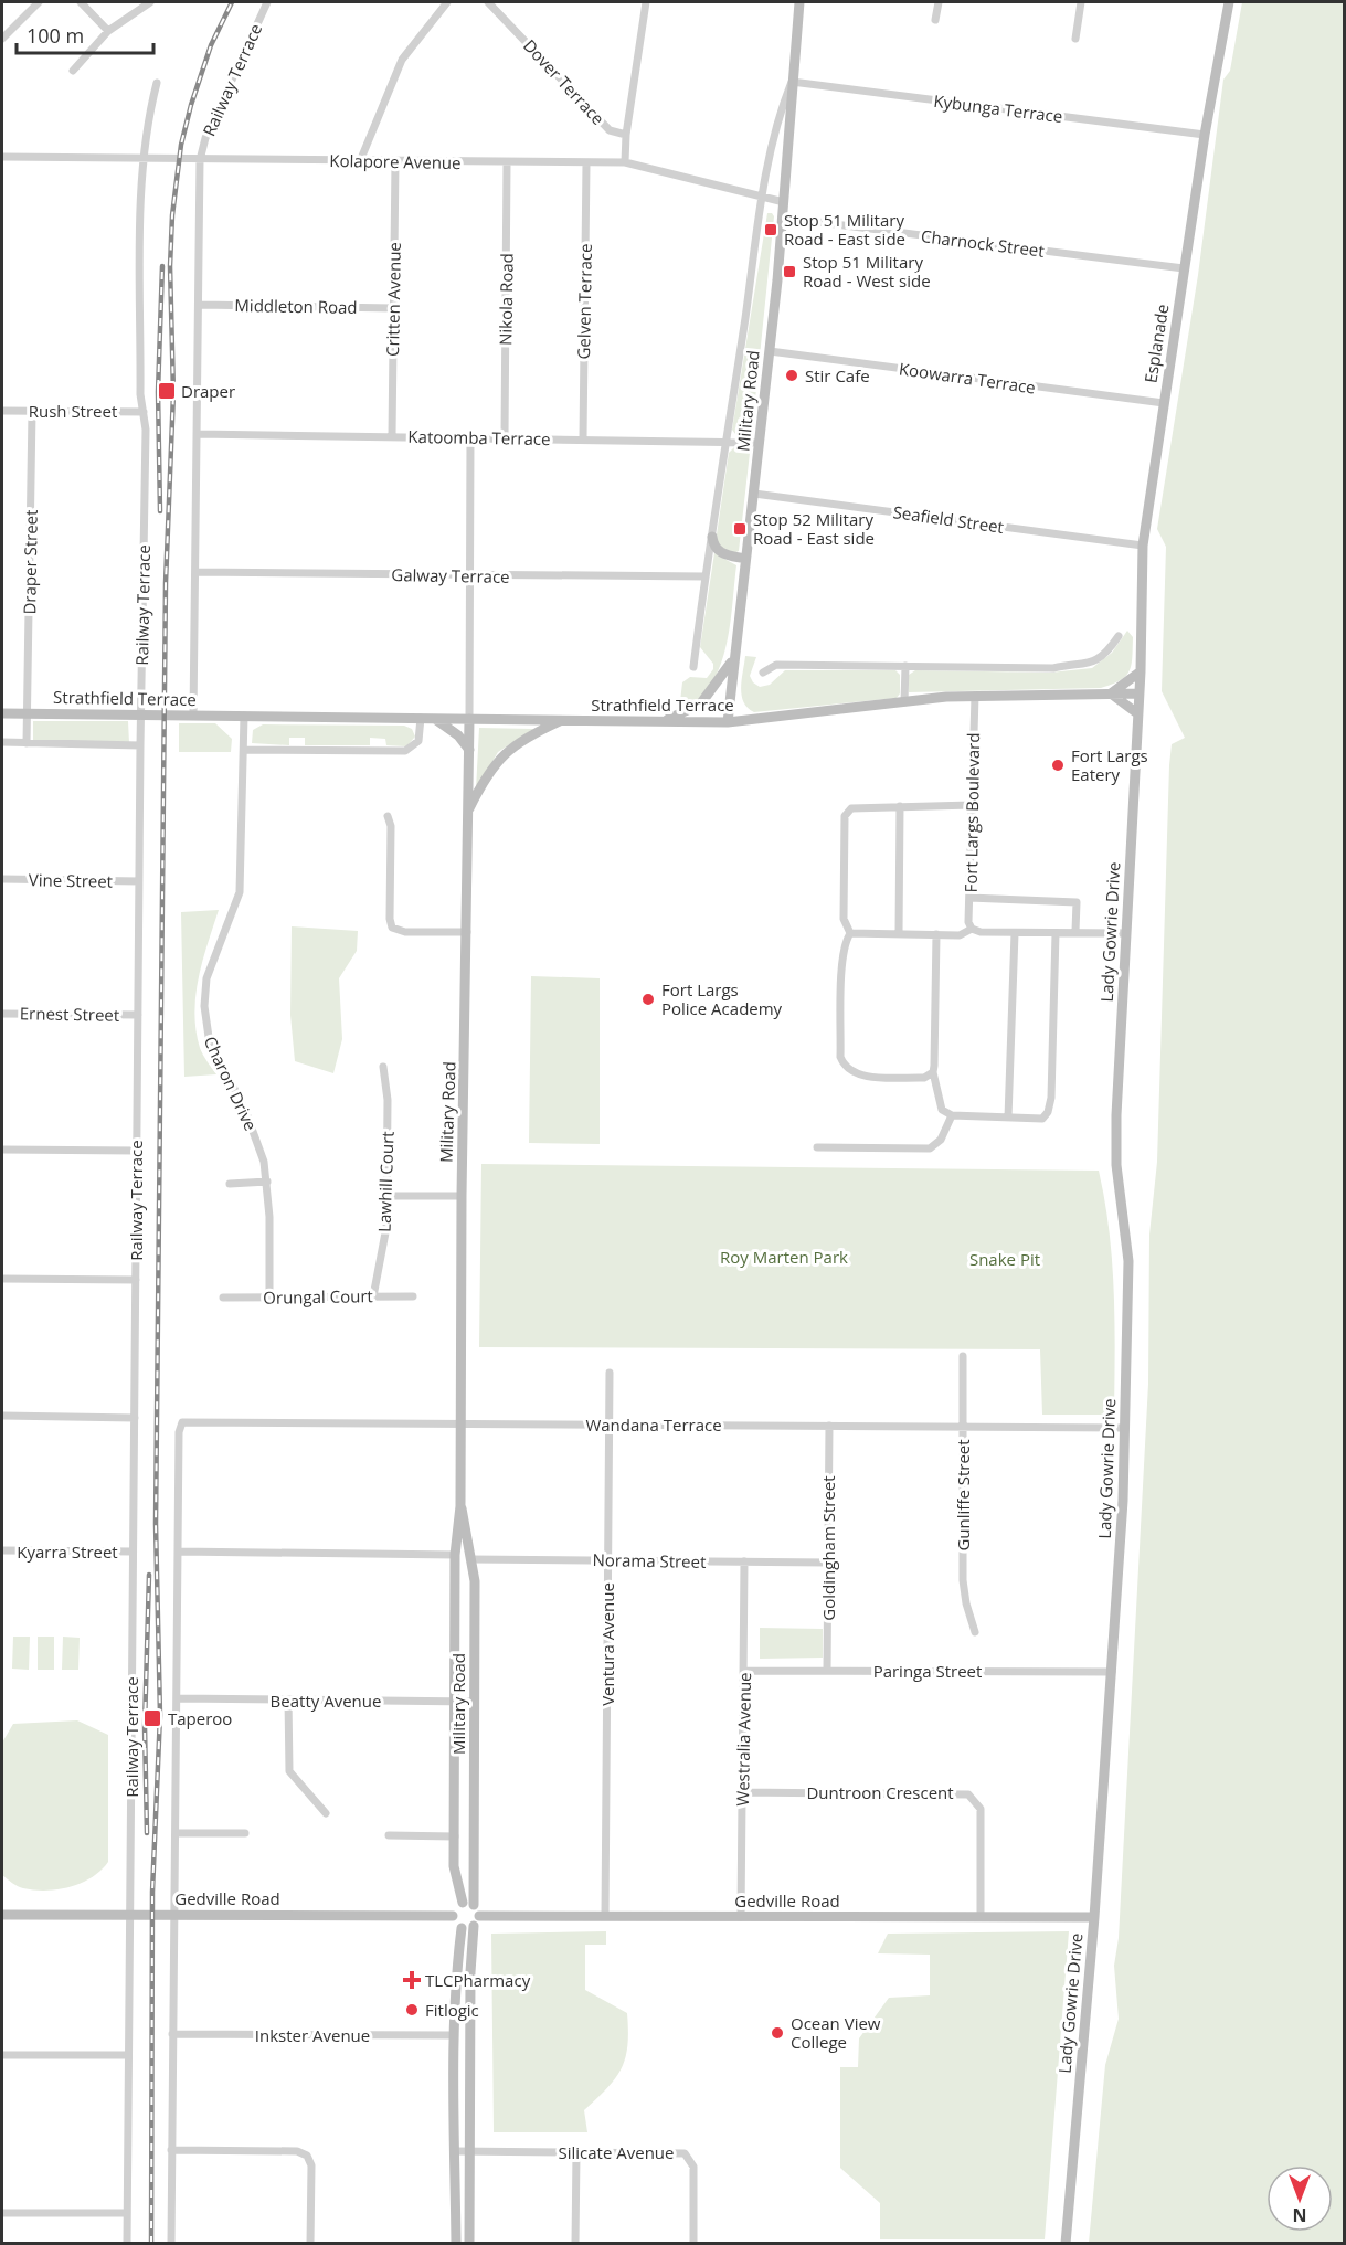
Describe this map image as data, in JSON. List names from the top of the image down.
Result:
{
  "streets": {
    "street": [
      "Railway Terrace",
      "Dover Terrace",
      "Kybunga Terrace",
      "Kolapore Avenue",
      "Charnock Street",
      "Critten Avenue",
      "Nikola Road",
      "Gelven Terrace",
      "Middleton Road",
      "Esplanade",
      "Koowarra Terrace",
      "Military Road",
      "Rush Street",
      "Katoomba Terrace",
      "Seafield Street",
      "Draper Street",
      "Galway Terrace",
      "Strathfield Terrace",
      "Fort Largs Boulevard",
      "Vine Street",
      "Lady Gowrie Drive",
      "Ernest Street",
      "Charon Drive",
      "Lawhill Court",
      "Orungal Court",
      "Wandana Terrace",
      "Gunliffe Street",
      "Goldingham Street",
      "Kyarra Street",
      "Norama Street",
      "Ventura Avenue",
      "Paringa Street",
      "Beatty Avenue",
      "Westralia Avenue",
      "Duntroon Crescent",
      "Gedville Road",
      "Inkster Avenue",
      "Silicate Avenue"
    ]
  },
  "crossings": [
    ["Railway Terrace", "Kolapore Avenue"],
    ["Railway Terrace", "Middleton Road"],
    ["Railway Terrace", "Rush Street"],
    ["Railway Terrace", "Katoomba Terrace"],
    ["Railway Terrace", "Galway Terrace"],
    ["Railway Terrace", "Strathfield Terrace"],
    ["Railway Terrace", "Vine Street"],
    ["Railway Terrace", "Ernest Street"],
    ["Railway Terrace", "Kyarra Street"],
    ["Railway Terrace", "Gedville Road"],
    ["Kybunga Terrace", "Esplanade"],
    ["Kybunga Terrace", "Military Road"],
    ["Kolapore Avenue", "Critten Avenue"],
    ["Kolapore Avenue", "Nikola Road"],
    ["Kolapore Avenue", "Gelven Terrace"],
    ["Kolapore Avenue", "Military Road"],
    ["Charnock Street", "Esplanade"],
    ["Charnock Street", "Military Road"],
    ["Critten Avenue", "Middleton Road"],
    ["Critten Avenue", "Katoomba Terrace"],
    ["Nikola Road", "Katoomba Terrace"],
    ["Gelven Terrace", "Katoomba Terrace"],
    ["Esplanade", "Koowarra Terrace"],
    ["Esplanade", "Seafield Street"],
    ["Esplanade", "Strathfield Terrace"],
    ["Esplanade", "Lady Gowrie Drive"],
    ["Koowarra Terrace", "Military Road"],
    ["Military Road", "Katoomba Terrace"],
    ["Military Road", "Seafield Street"],
    ["Military Road", "Galway Terrace"],
    ["Military Road", "Strathfield Terrace"],
    ["Military Road", "Wandana Terrace"],
    ["Military Road", "Norama Street"],
    ["Military Road", "Beatty Avenue"],
    ["Military Road", "Gedville Road"],
    ["Rush Street", "Draper Street"],
    ["Draper Street", "Strathfield Terrace"],
    ["Strathfield Terrace", "Fort Largs Boulevard"],
    ["Strathfield Terrace", "Lady Gowrie Drive"],
    ["Strathfield Terrace", "Charon Drive"],
    ["Lady Gowrie Drive", "Wandana Terrace"],
    ["Lady Gowrie Drive", "Paringa Street"],
    ["Lady Gowrie Drive", "Gedville Road"],
    ["Charon Drive", "Orungal Court"],
    ["Lawhill Court", "Orungal Court"],
    ["Wandana Terrace", "Gunliffe Street"],
    ["Wandana Terrace", "Goldingham Street"],
    ["Wandana Terrace", "Ventura Avenue"],
    ["Goldingham Street", "Norama Street"],
    ["Goldingham Street", "Paringa Street"],
    ["Norama Street", "Ventura Avenue"],
    ["Norama Street", "Westralia Avenue"],
    ["Ventura Avenue", "Gedville Road"],
    ["Paringa Street", "Westralia Avenue"],
    ["Westralia Avenue", "Duntroon Crescent"],
    ["Westralia Avenue", "Gedville Road"],
    ["Duntroon Crescent", "Gedville Road"]
  ],
  "parks": ["Roy Marten Park", "Snake Pit"],
  "places": {
    "transit": [
      "Stop 51 Military Road - East side",
      "Stop 51 Military Road - West side",
      "Draper",
      "Stop 52 Military Road - East side",
      "Taperoo"
    ],
    "other": [
      "Stir Cafe",
      "Fort Largs Eatery",
      "Fort Largs Police Academy",
      "Fitlogic",
      "Ocean View College"
    ],
    "health": ["TLCPharmacy"]
  },
  "scale_bar": "100 m",
  "north": "bottom"
}
